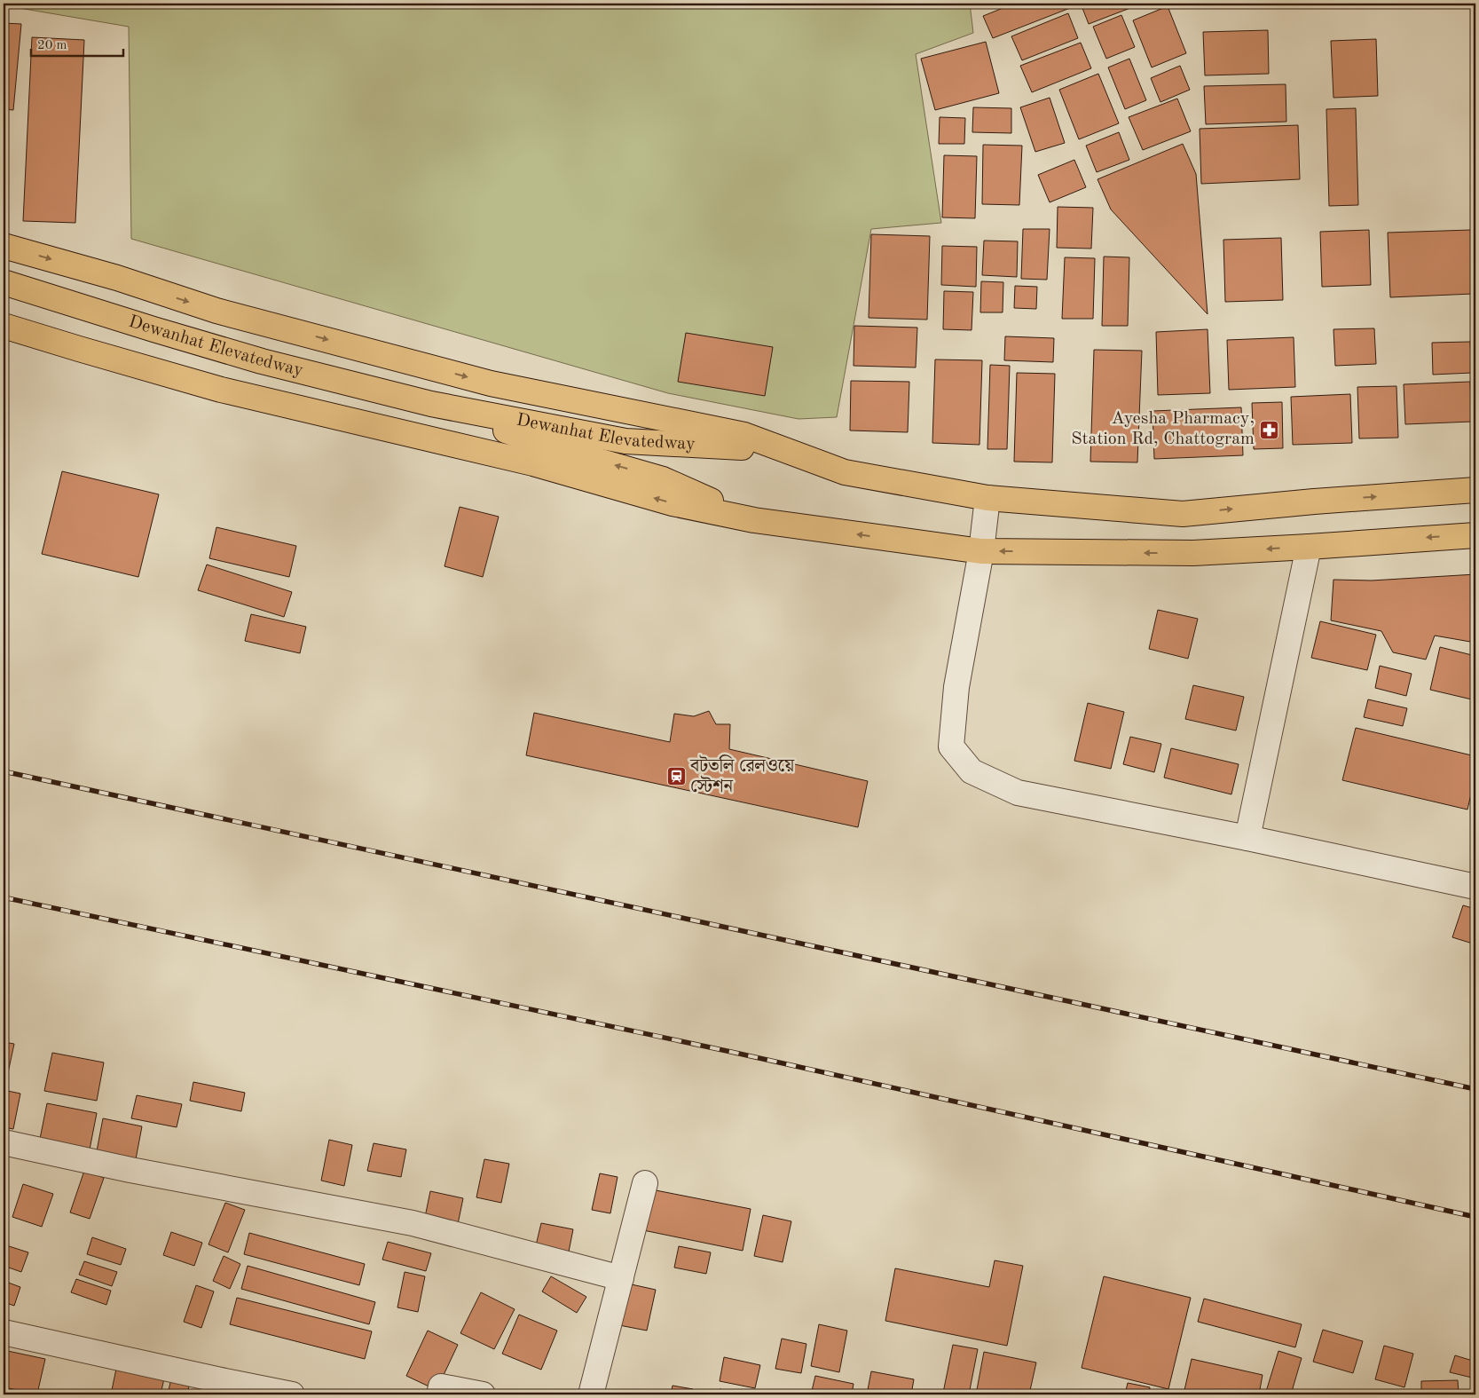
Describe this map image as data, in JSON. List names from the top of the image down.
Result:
{
  "streets": {
    "main road": ["Dewanhat Elevatedway"]
  },
  "places": {
    "pharmacy": ["Ayesha Pharmacy, Station Rd, Chattogram"],
    "station": ["বটতলি রেলওয়ে স্টেশন"]
  },
  "scale_bar": "20 m"
}
